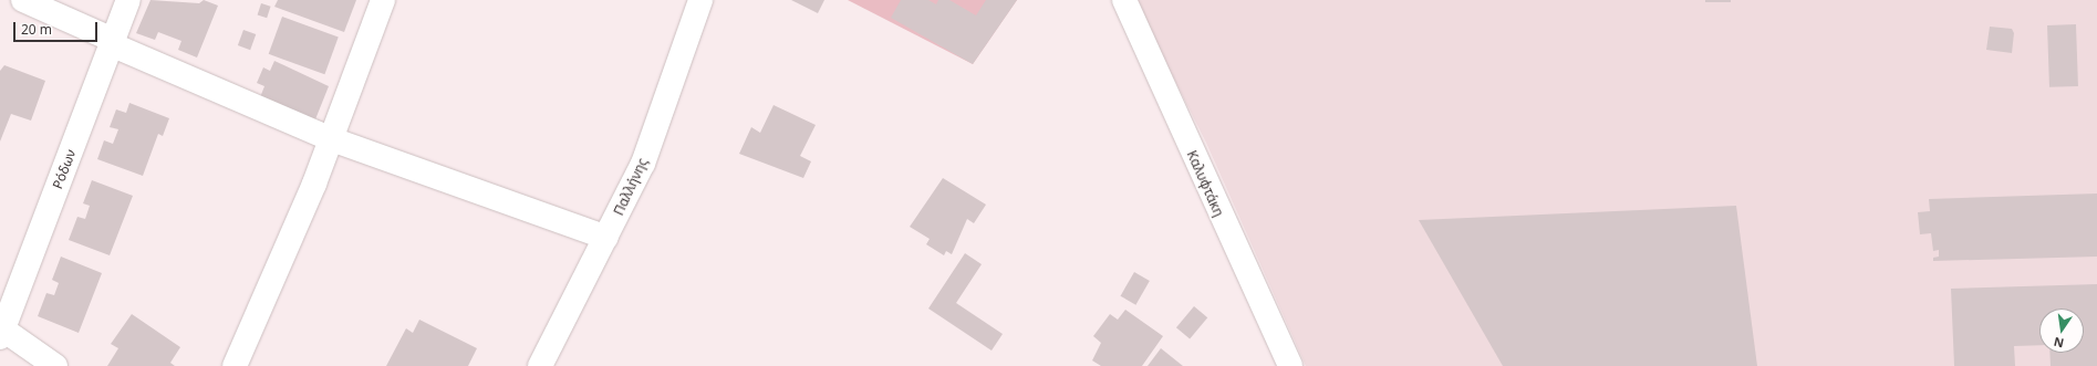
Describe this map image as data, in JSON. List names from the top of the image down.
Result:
{
  "streets": {
    "street": ["Ρόδων", "Καλυφτάκη", "Παλλήνης"]
  },
  "scale_bar": "20 m",
  "north": "bottom"
}
